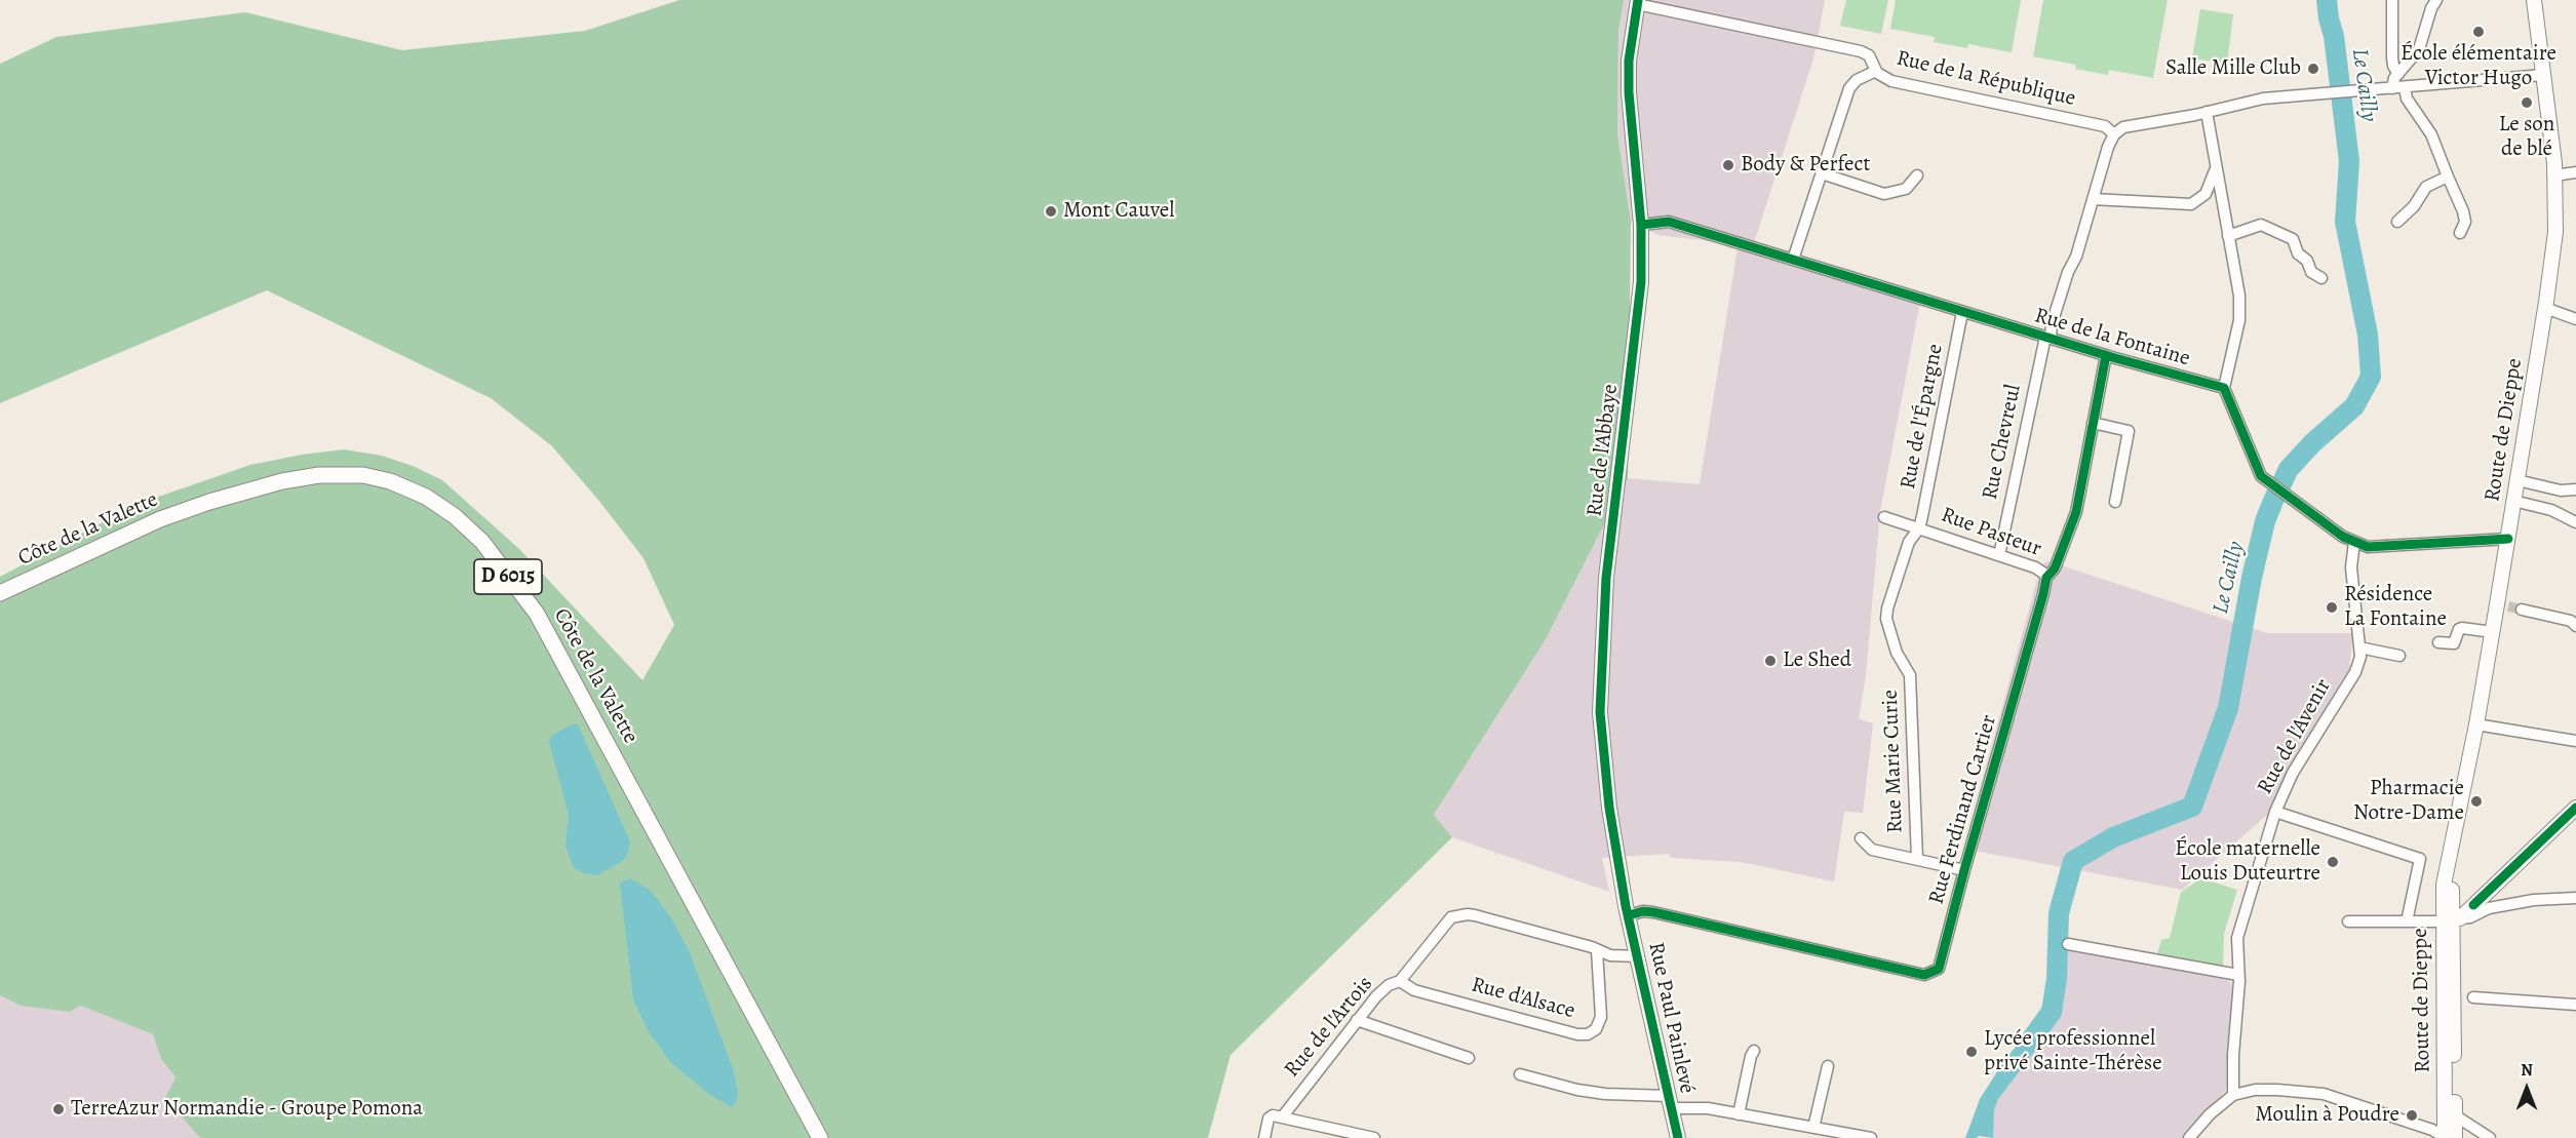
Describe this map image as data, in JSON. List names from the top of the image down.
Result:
{
  "streets": {
    "main road": ["Côte de la Valette", "D 6015"],
    "street": [
      "Rue de la République",
      "Rue de la Fontaine",
      "Rue de l'Épargne",
      "Route de Dieppe",
      "Rue Chevreul",
      "Rue de l'Abbaye",
      "Rue Pasteur",
      "Rue de l'Avenir",
      "Rue Marie Curie",
      "Rue Ferdinand Cartier",
      "Rue d'Alsace",
      "Rue Paul Painlevé",
      "Rue de l'Artois"
    ]
  },
  "crossings": [
    ["Rue de la République", "Rue de la Fontaine"],
    ["Rue de la République", "Rue Chevreul"],
    ["Rue de la Fontaine", "Rue de l'Épargne"],
    ["Rue de la Fontaine", "Rue Chevreul"],
    ["Rue de la Fontaine", "Rue de l'Abbaye"],
    ["Rue de la Fontaine", "Rue Ferdinand Cartier"],
    ["Rue de l'Épargne", "Rue Pasteur"],
    ["Rue de l'Épargne", "Rue Marie Curie"],
    ["Rue Chevreul", "Rue Pasteur"],
    ["Rue de l'Abbaye", "Rue Ferdinand Cartier"],
    ["Rue de l'Abbaye", "Rue Paul Painlevé"],
    ["Rue Pasteur", "Rue Marie Curie"],
    ["Rue Pasteur", "Rue Ferdinand Cartier"],
    ["Rue Marie Curie", "Rue Ferdinand Cartier"],
    ["Rue Ferdinand Cartier", "Rue Paul Painlevé"],
    ["Rue d'Alsace", "Rue de l'Artois"]
  ],
  "water": ["Le Cailly"],
  "places": [
    "École élémentaire Victor Hugo",
    "Salle Mille Club",
    "Le son de blé",
    "Body & Perfect",
    "Mont Cauvel",
    "Résidence La Fontaine",
    "Le Shed",
    "Pharmacie Notre-Dame",
    "École maternelle Louis Duteurtre",
    "Lycée professionnel privé Sainte-Thérèse",
    "TerreAzur Normandie - Groupe Pomona",
    "Moulin à Poudre"
  ],
  "north": "top"
}
